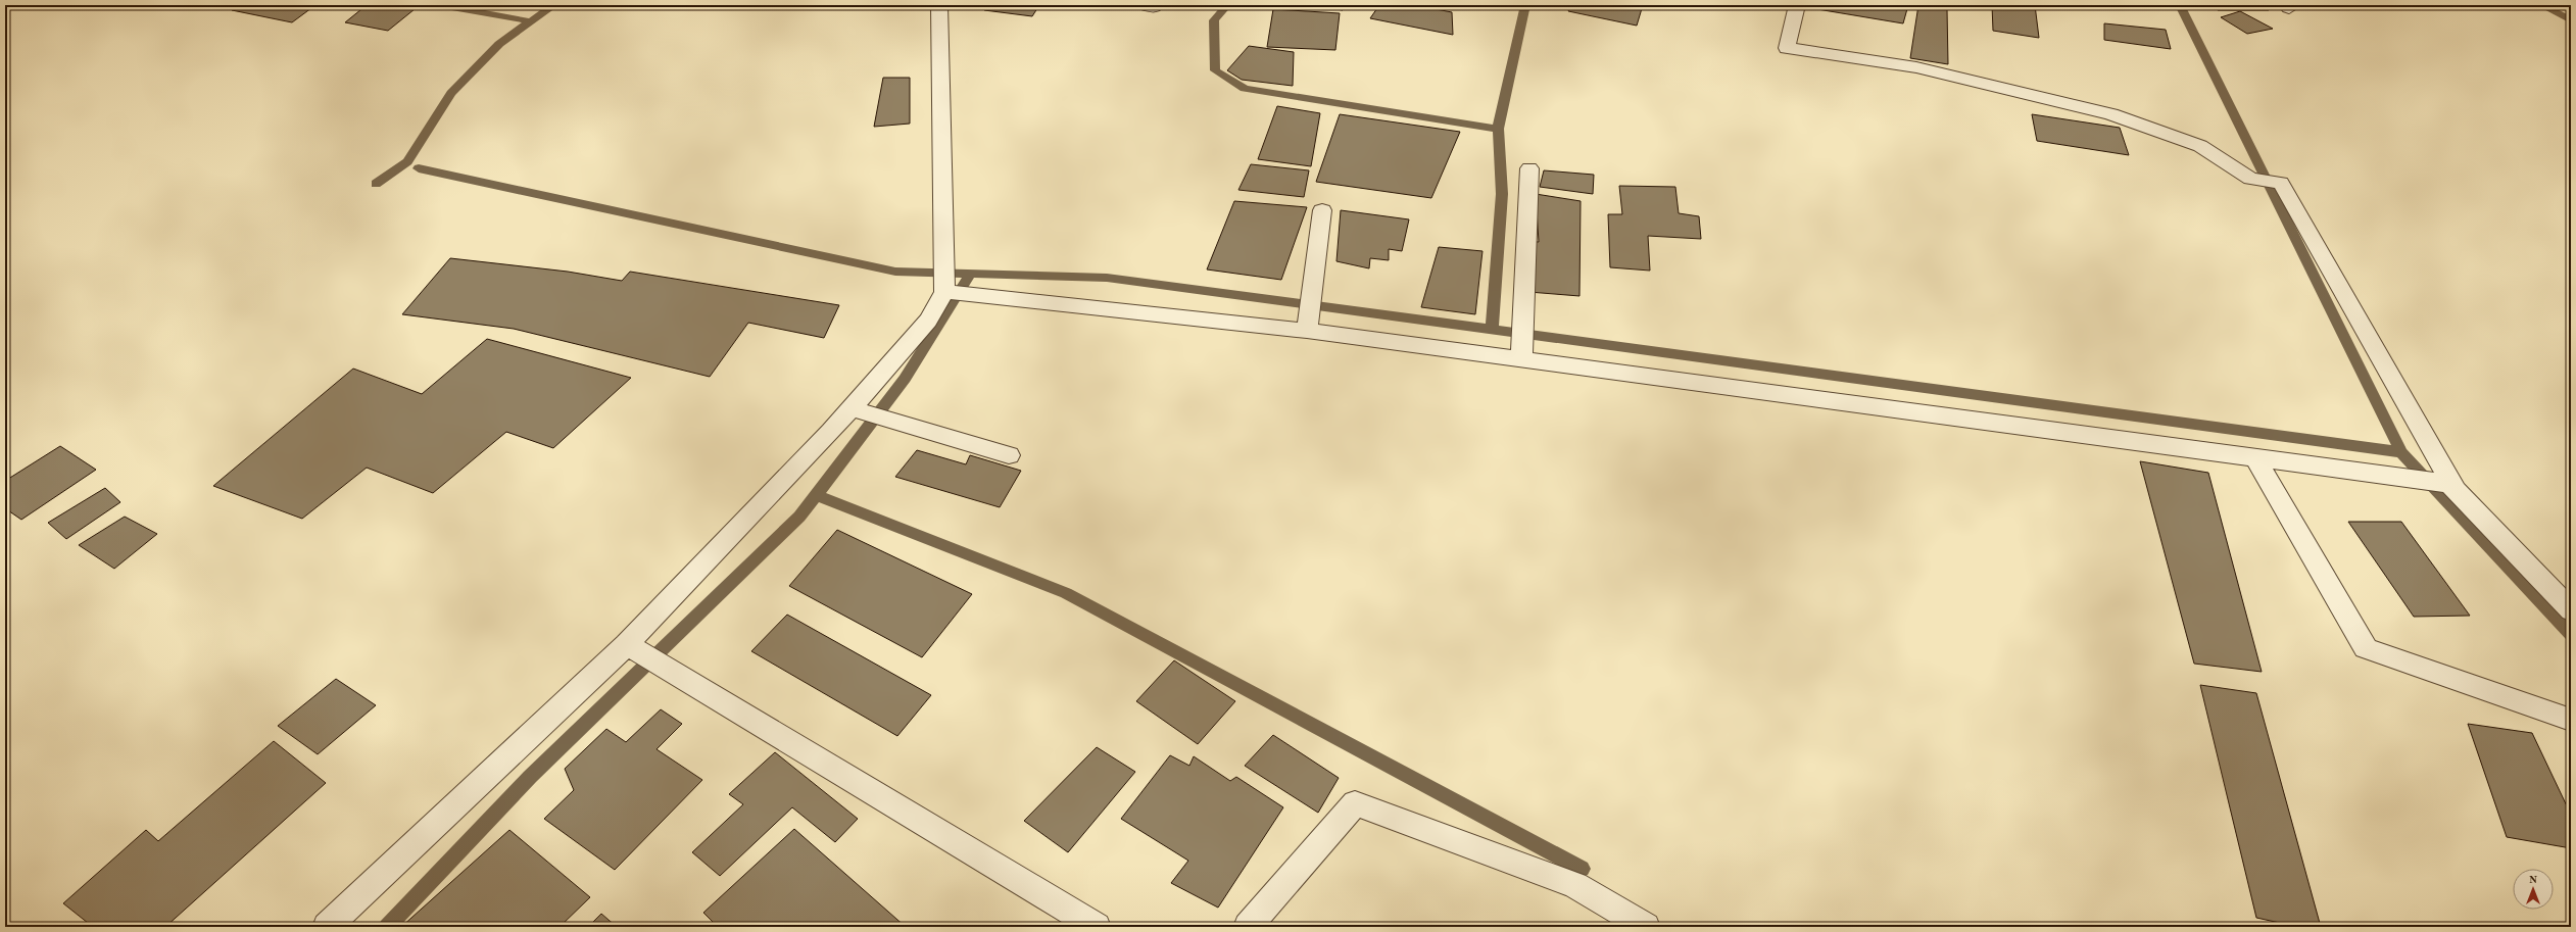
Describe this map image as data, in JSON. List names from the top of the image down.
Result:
{
  "north": "top"
}
